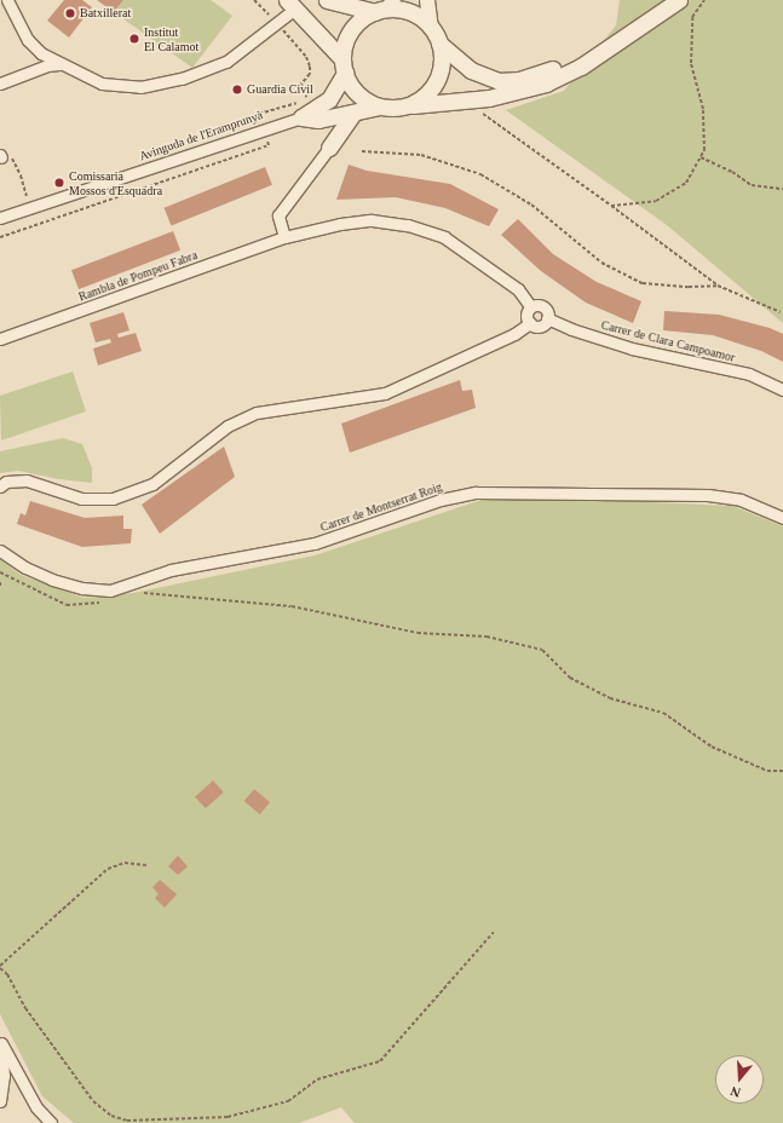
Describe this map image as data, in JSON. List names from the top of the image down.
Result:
{
  "streets": {
    "street": [
      "Avinguda de l'Eramprunyà",
      "Rambla de Pompeu Fabra",
      "Carrer de Clara Campoamor",
      "Carrer de Montserrat Roig"
    ]
  },
  "places": [
    "Batxillerat",
    "Institut El Calamot",
    "Guardia Civil",
    "Comissaria Mossos d'Esquadra"
  ],
  "north": "bottom"
}
